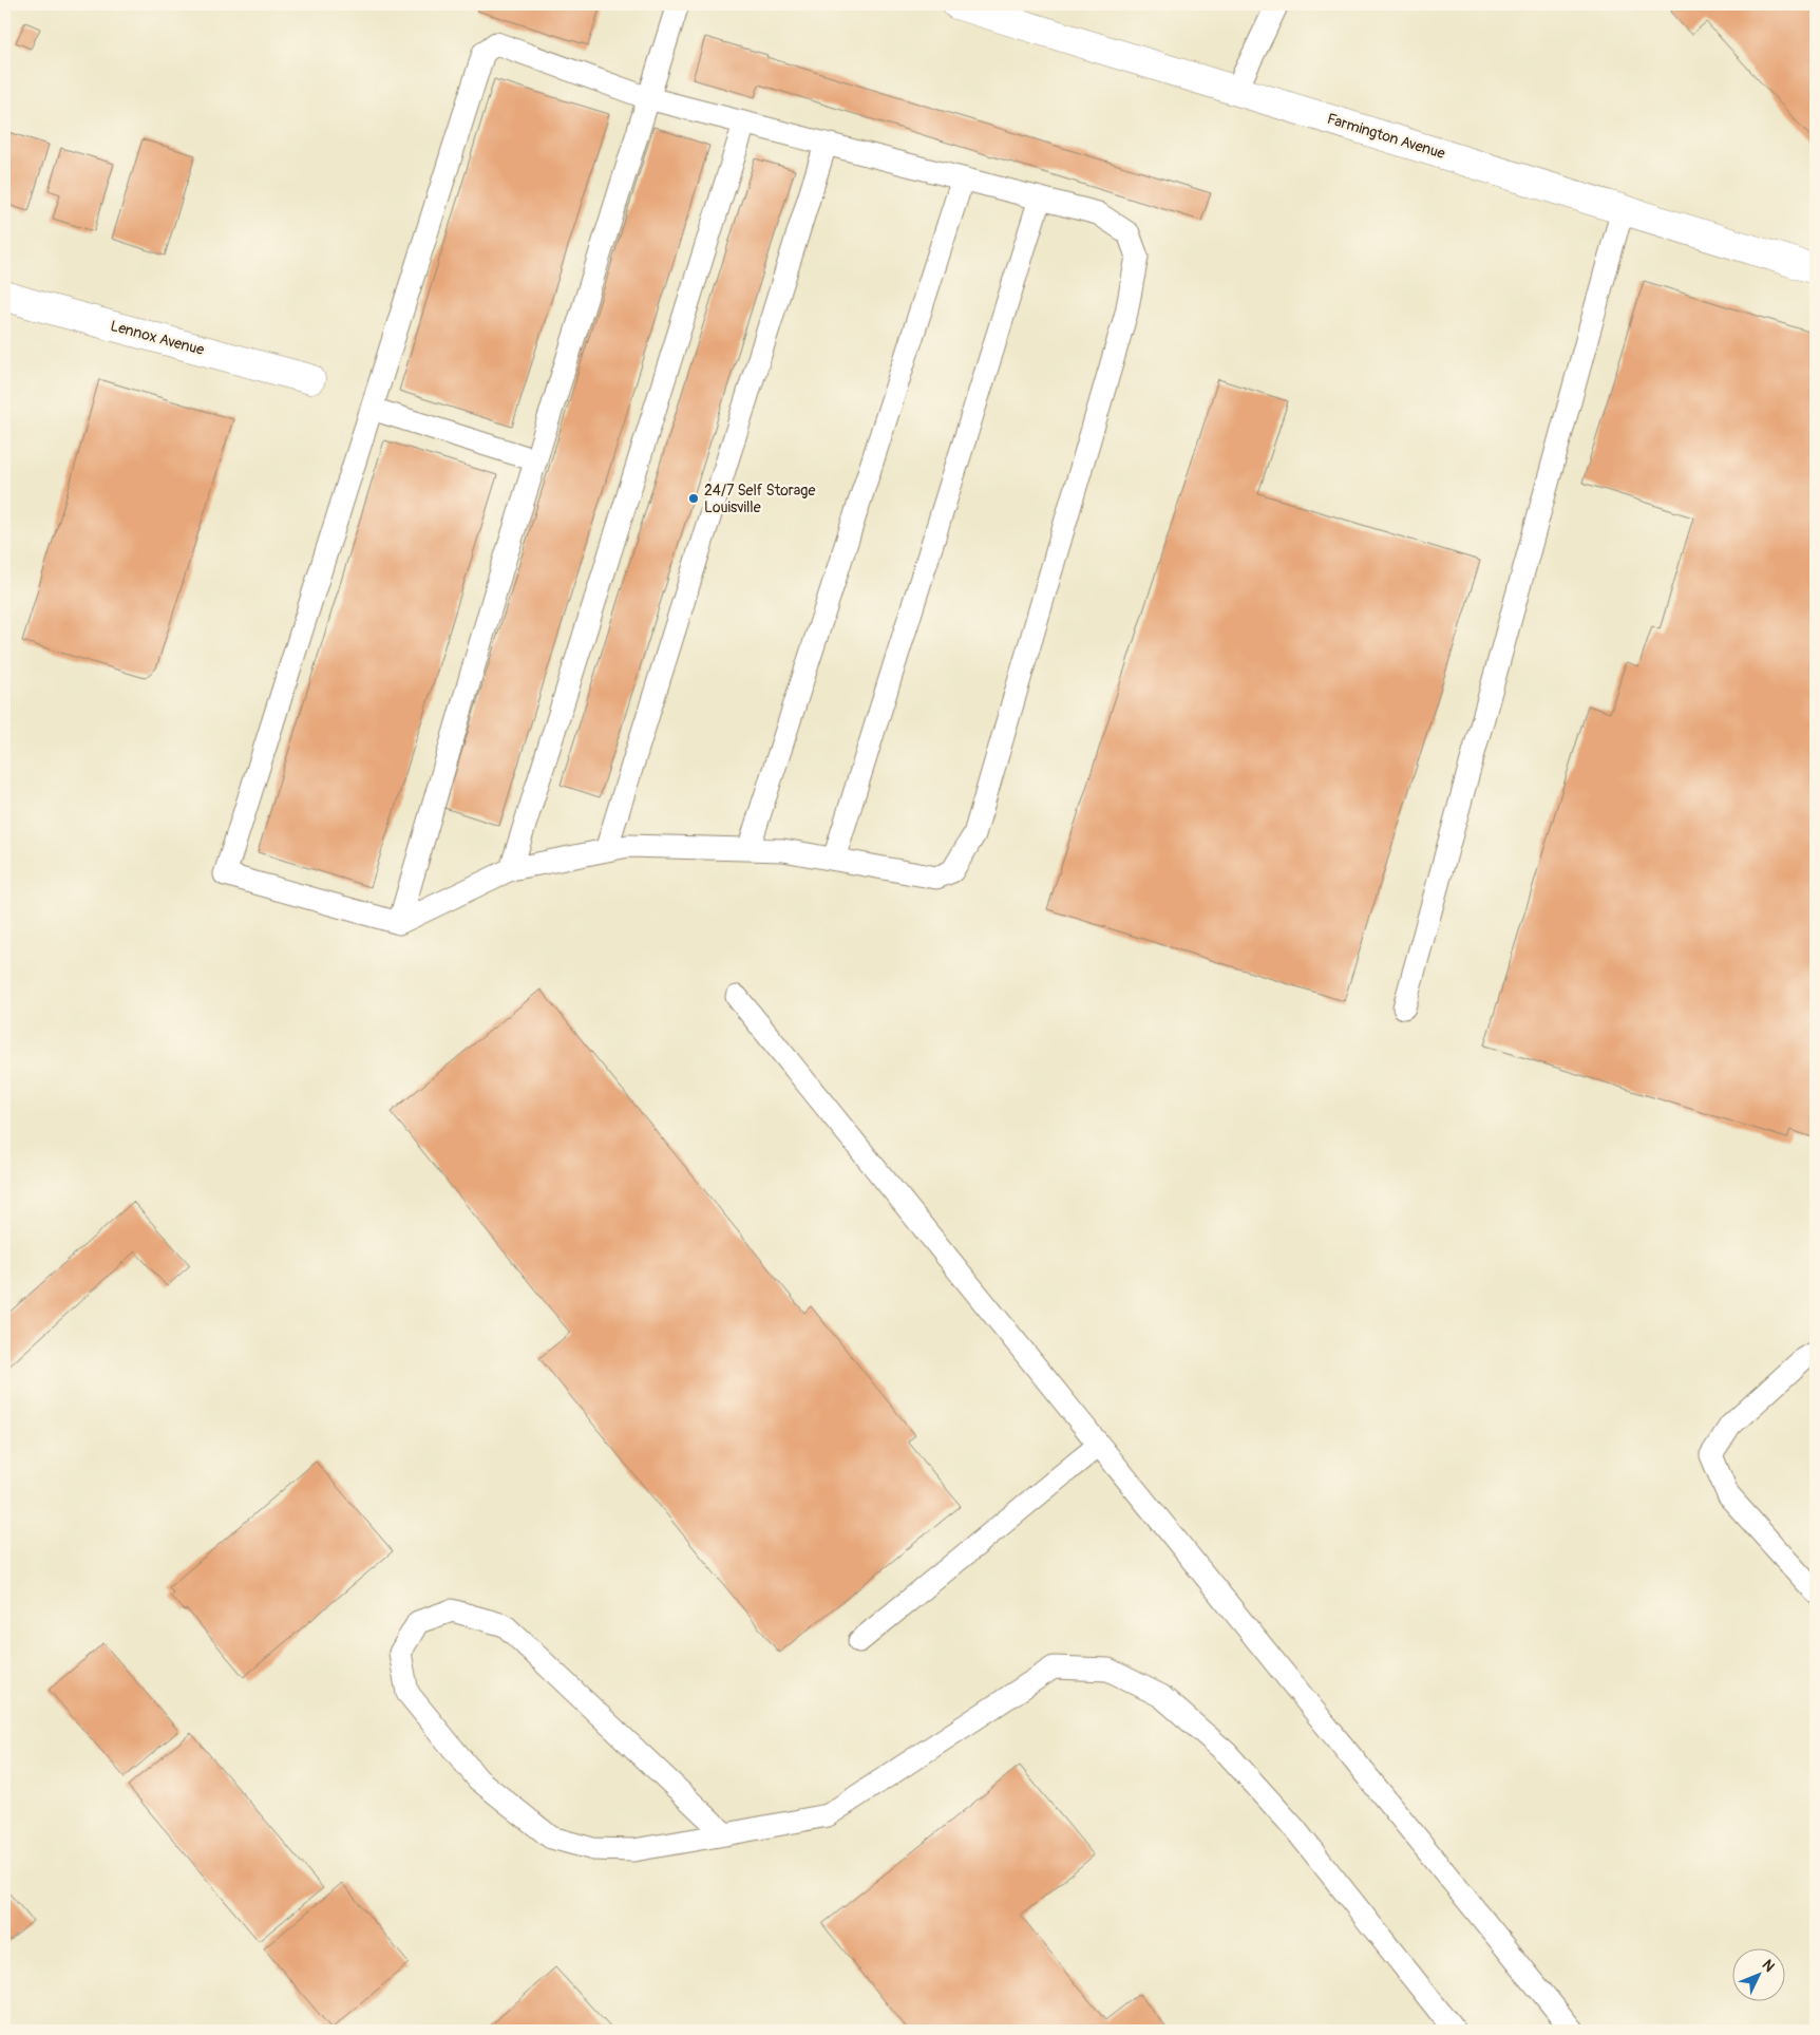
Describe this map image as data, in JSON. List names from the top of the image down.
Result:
{
  "streets": {
    "street": ["Farmington Avenue", "Lennox Avenue"]
  },
  "places": ["24/7 Self Storage Louisville"],
  "north": "top right"
}
